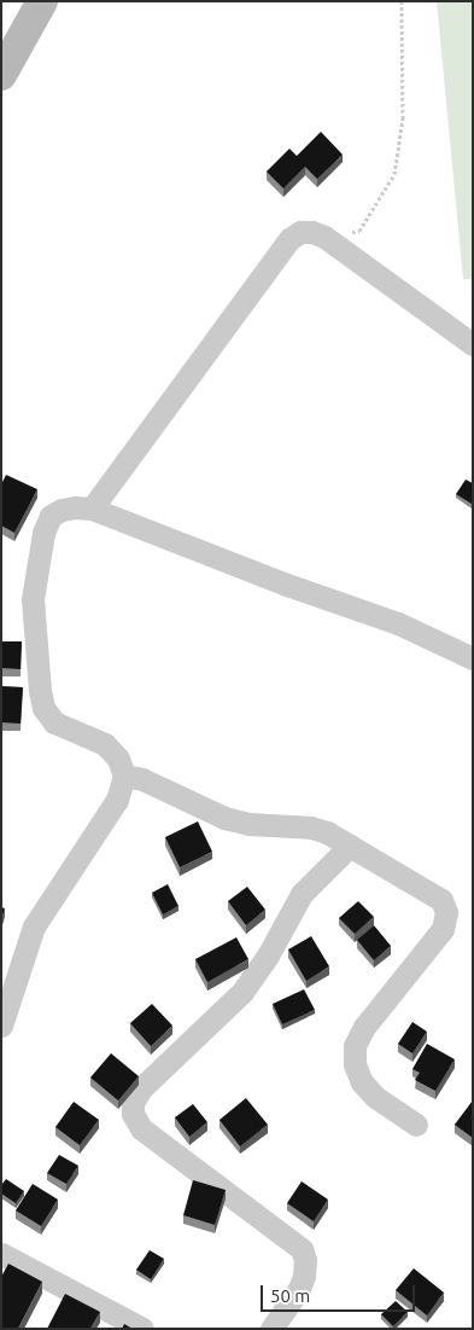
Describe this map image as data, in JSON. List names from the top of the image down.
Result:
{
  "scale_bar": "50 m"
}
